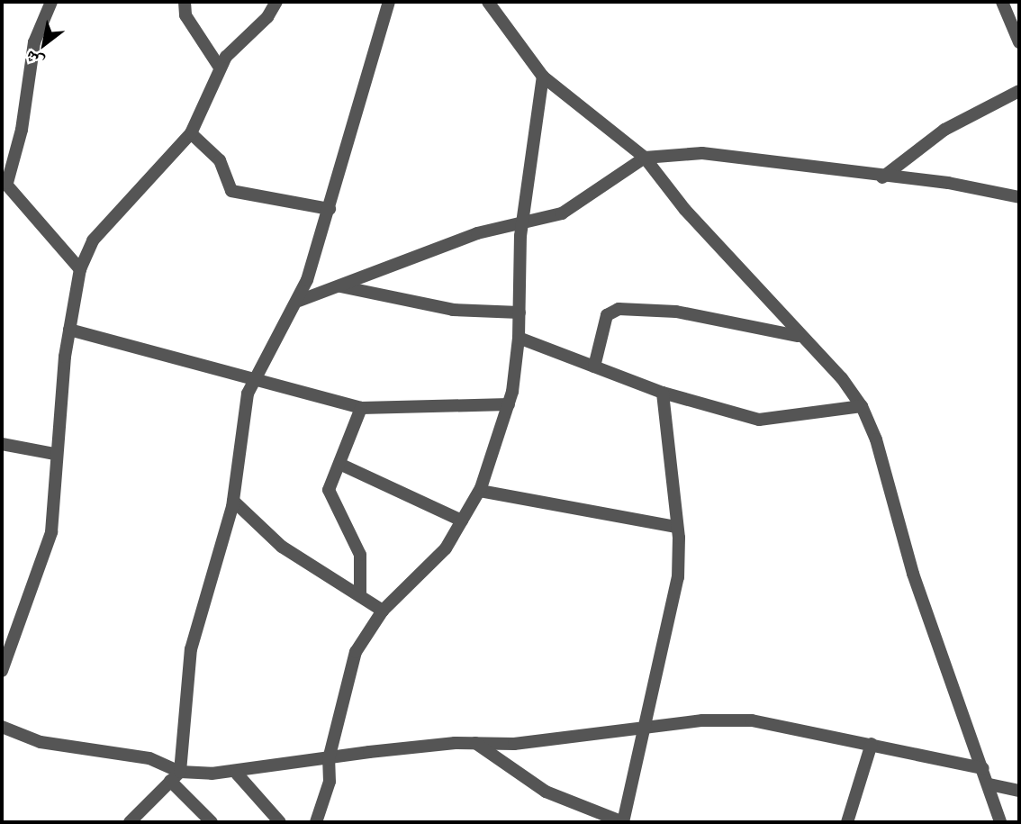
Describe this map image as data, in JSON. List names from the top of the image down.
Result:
{
  "north": "bottom left"
}
